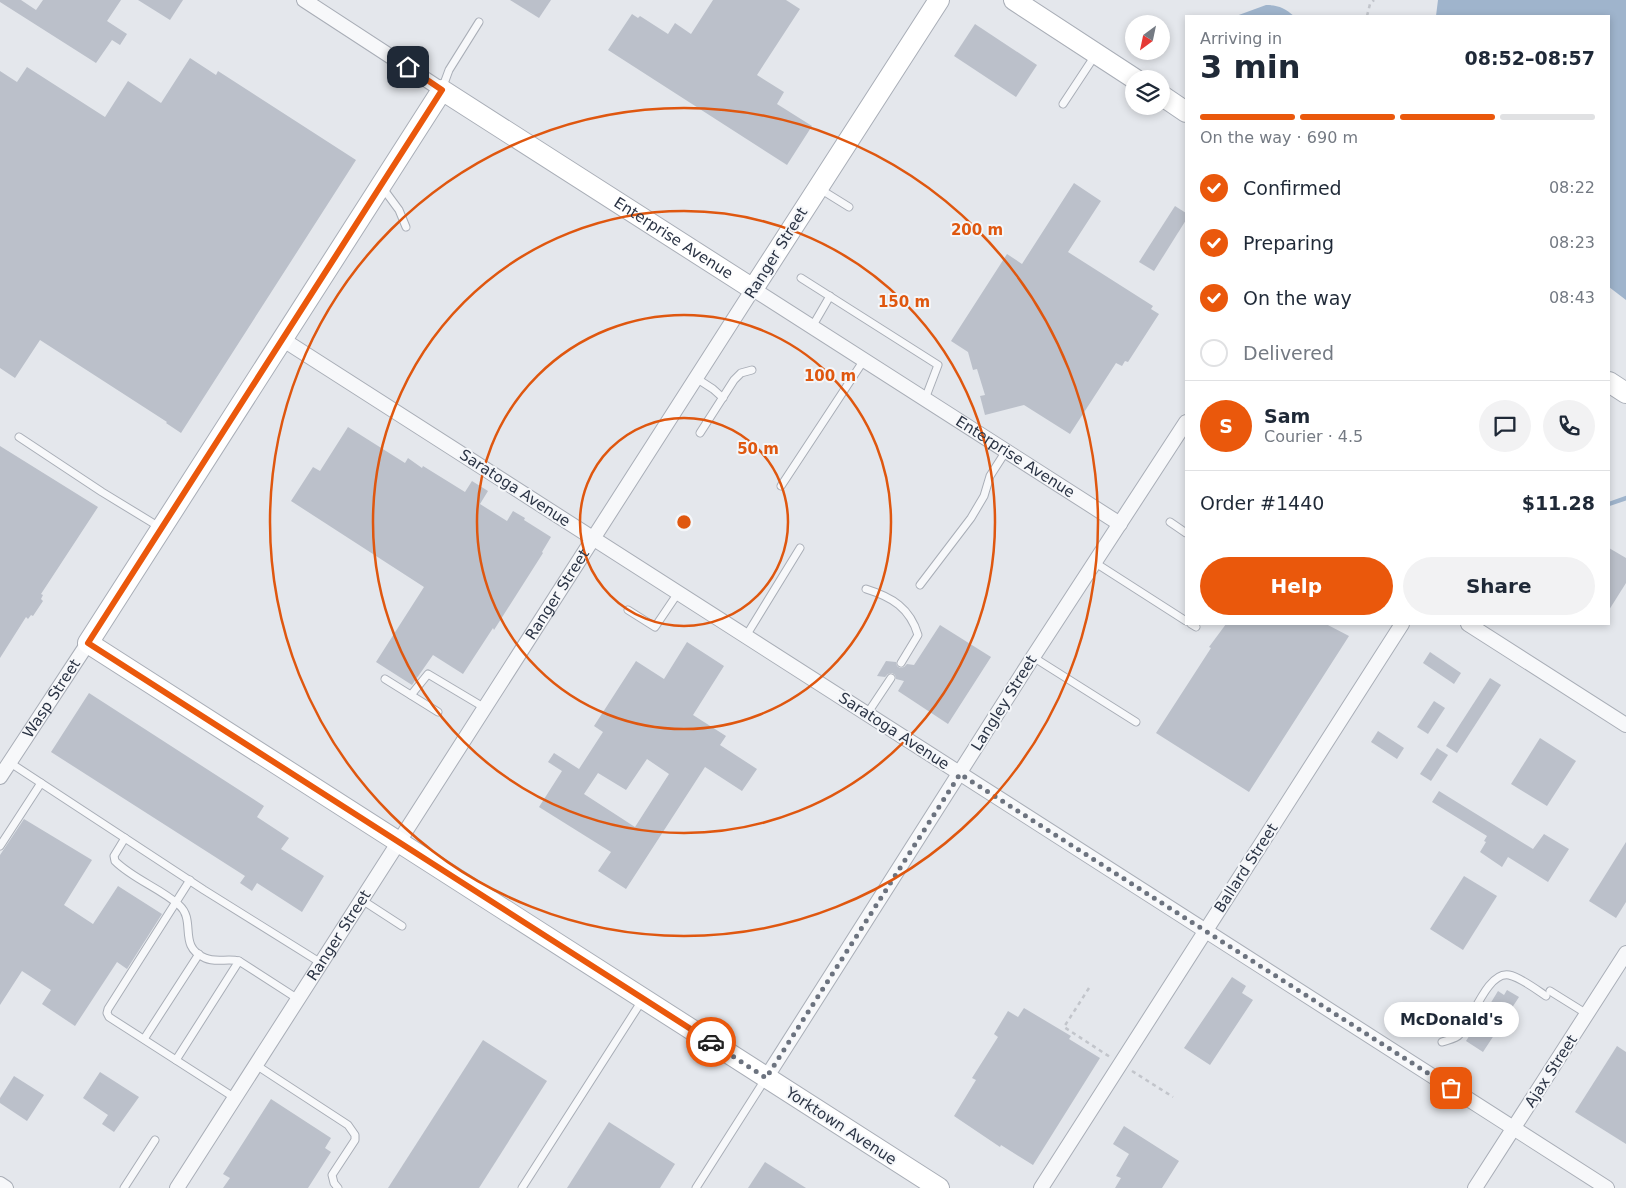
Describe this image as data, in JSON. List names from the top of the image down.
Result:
{
  "streets": {
    "main road": [
      "Enterprise Avenue",
      "Ranger Street",
      "Wasp Street",
      "Yorktown Avenue"
    ],
    "street": [
      "Saratoga Avenue",
      "Langley Street",
      "Ballard Street",
      "Ajax Street"
    ]
  },
  "crossings": [
    ["Enterprise Avenue", "Ranger Street"],
    ["Enterprise Avenue", "Wasp Street"],
    ["Enterprise Avenue", "Langley Street"],
    ["Ranger Street", "Saratoga Avenue"],
    ["Ranger Street", "Yorktown Avenue"],
    ["Saratoga Avenue", "Wasp Street"],
    ["Saratoga Avenue", "Langley Street"],
    ["Saratoga Avenue", "Ballard Street"],
    ["Saratoga Avenue", "Ajax Street"],
    ["Wasp Street", "Yorktown Avenue"],
    ["Langley Street", "Yorktown Avenue"]
  ],
  "places": ["McDonald's"],
  "north": "bottom left",
  "page": {
    "heading": ["3 min", "Arriving in", "08:52–08:57"],
    "panel": [
      "Sam",
      "Courier · 4.5",
      "Order #1440",
      "$11.28"
    ],
    "bar": "On the way · 690 m",
    "list": [
      ["Confirmed", "08:22"],
      ["Preparing", "08:23"],
      ["On the way", "08:43"],
      "Delivered"
    ],
    "round": "S",
    "buttons": ["Help", "Share"],
    "bubble": "McDonald's"
  },
  "rings": [
    "200 m",
    "150 m",
    "100 m",
    "50 m"
  ]
}
